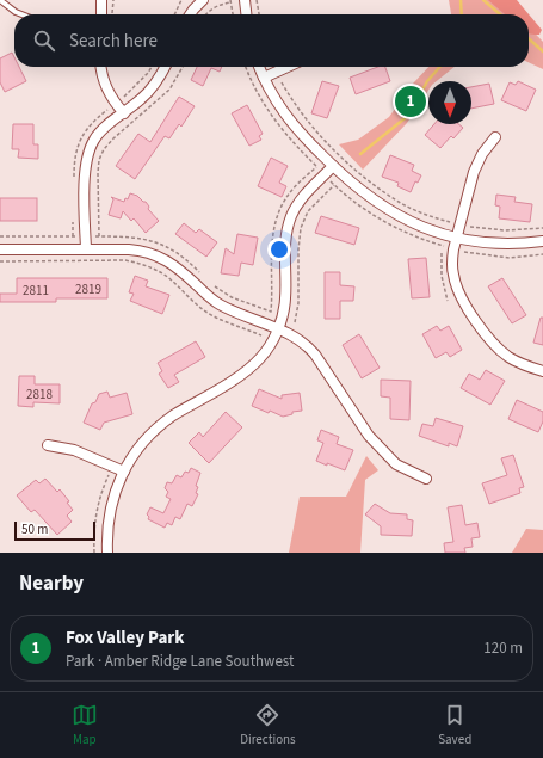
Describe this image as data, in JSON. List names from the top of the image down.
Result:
{
  "house_numbers": ["2819", "2811", "2818"],
  "scale_bar": "50 m",
  "north": "bottom",
  "page": {
    "search": "Search here",
    "pins": "1",
    "scale": "50 m",
    "heading": "Nearby",
    "list": [
      {
        "mark": "1",
        "name": "Fox Valley Park",
        "note": "Park · Amber Ridge Lane Southwest",
        "value": "120 m"
      }
    ],
    "nav": ["Map", "Directions", "Saved"]
  }
}
